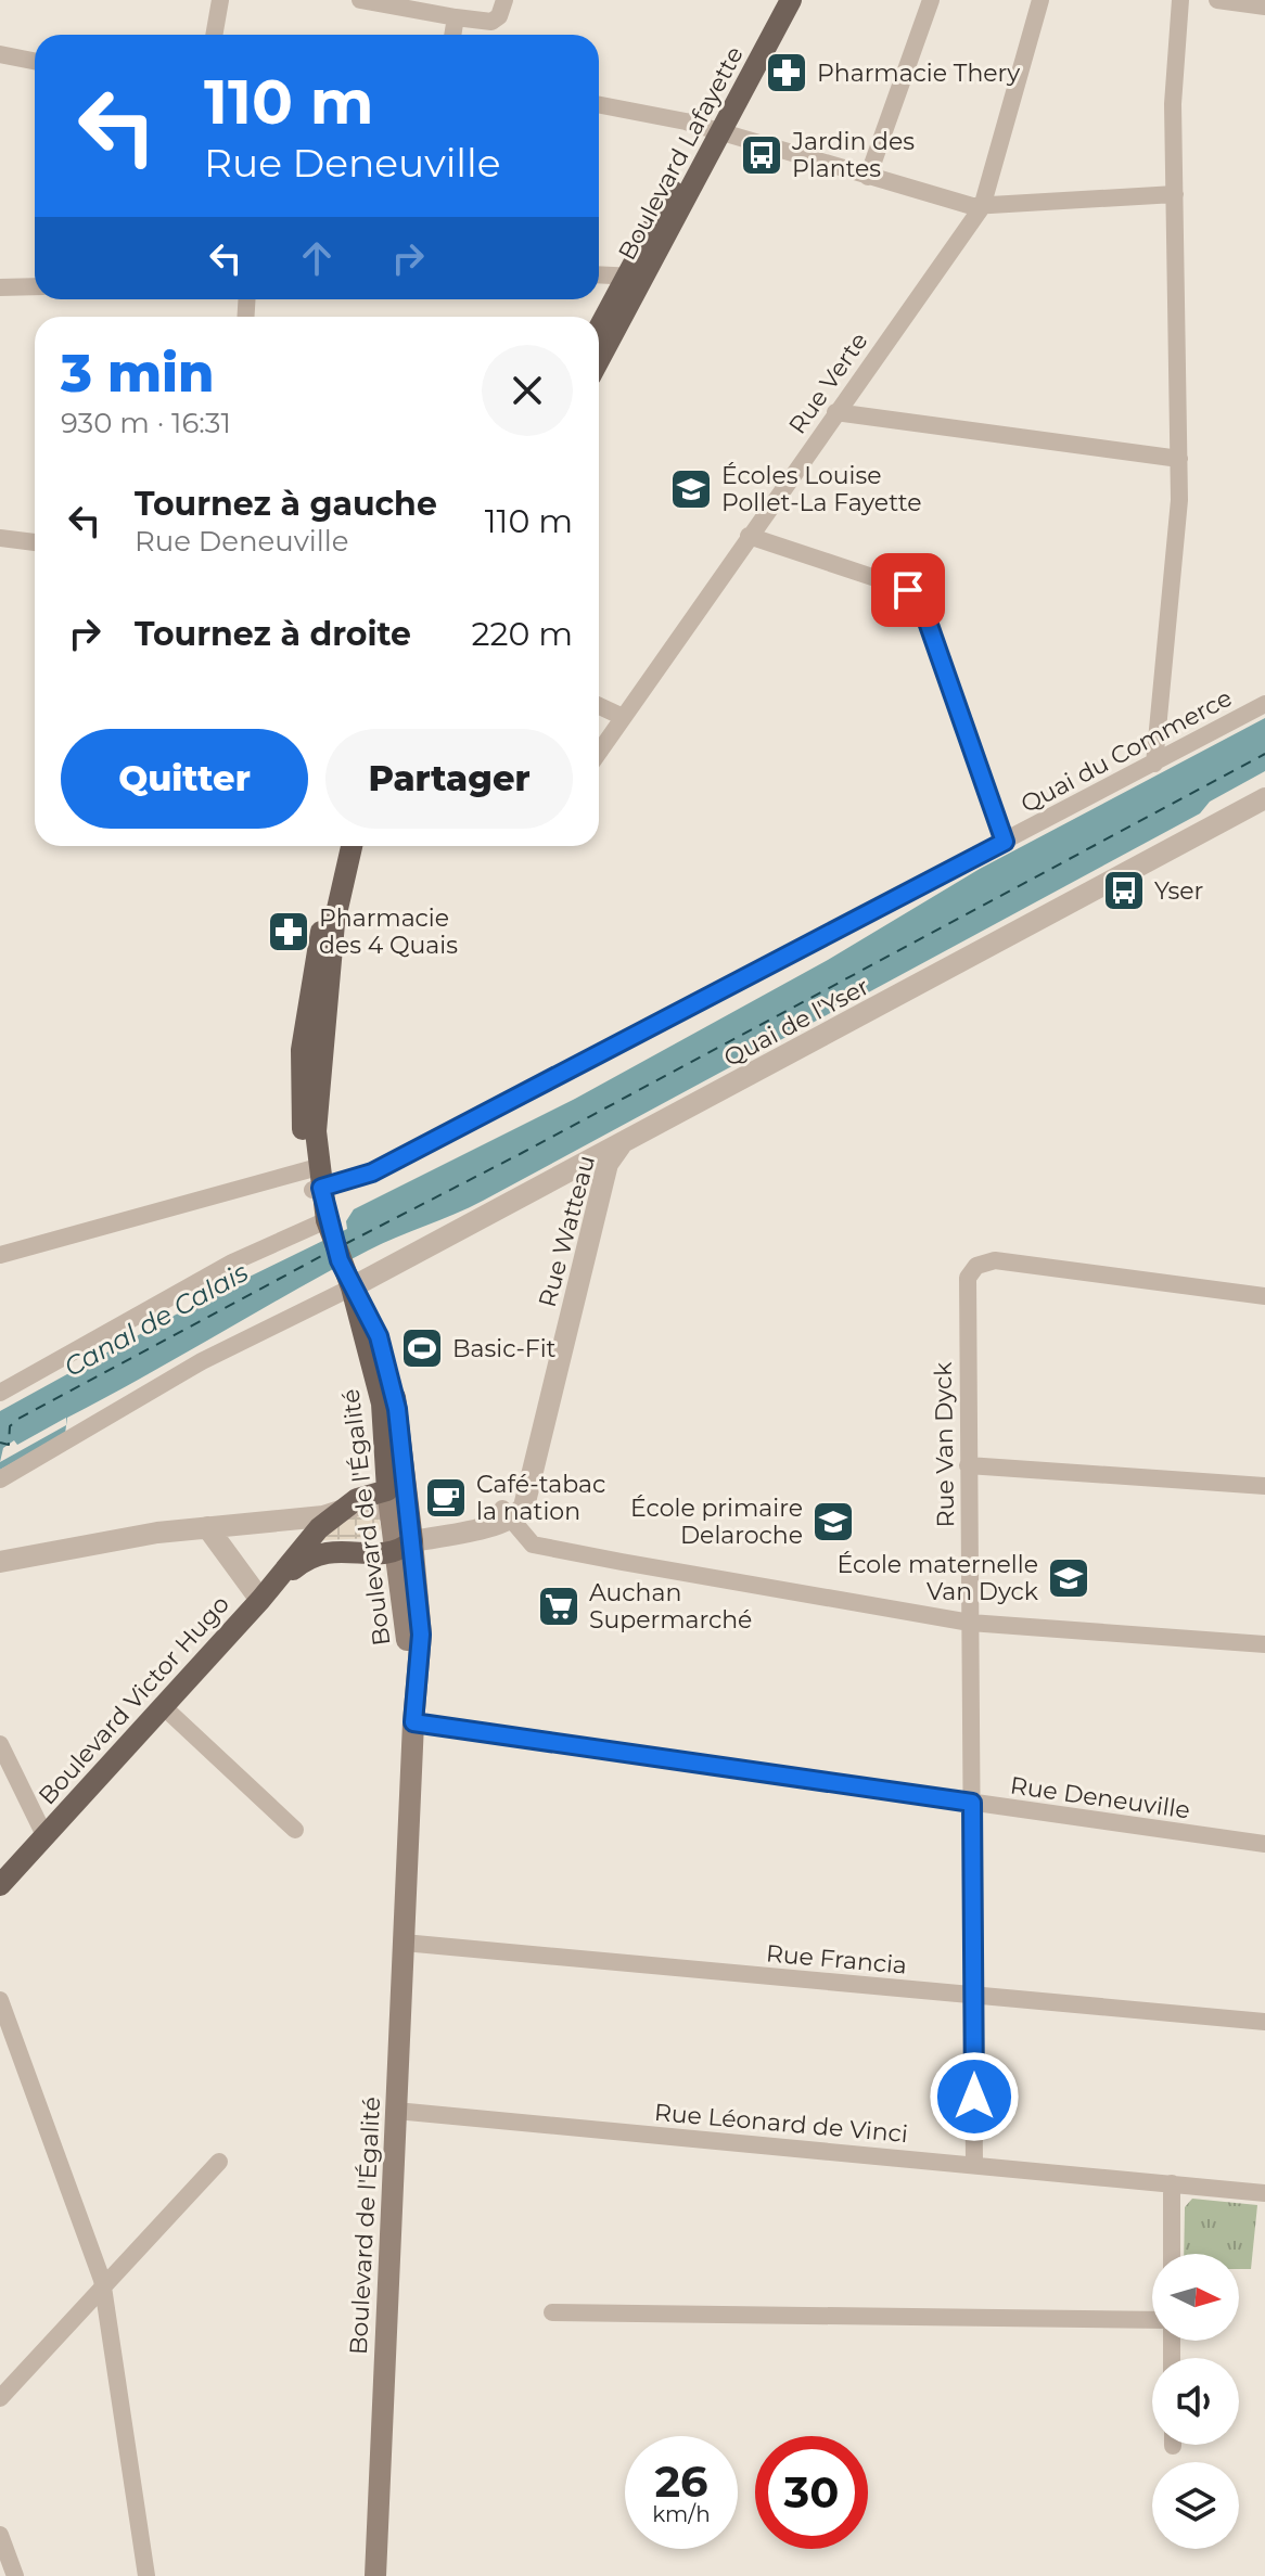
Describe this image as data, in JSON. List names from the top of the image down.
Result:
{
  "streets": {
    "main road": ["Boulevard Lafayette", "Boulevard de l'Égalité", "Boulevard Victor Hugo"],
    "street": [
      "Rue Verte",
      "Quai du Commerce",
      "Quai de l'Yser",
      "Rue Watteau",
      "Rue Van Dyck",
      "Rue Deneuville",
      "Rue Francia",
      "Rue Léonard de Vinci"
    ]
  },
  "crossings": [
    ["Quai de l'Yser", "Rue Watteau"],
    ["Quai de l'Yser", "Boulevard de l'Égalité"],
    ["Rue Van Dyck", "Rue Deneuville"],
    ["Rue Van Dyck", "Rue Francia"],
    ["Rue Van Dyck", "Rue Léonard de Vinci"],
    ["Boulevard de l'Égalité", "Boulevard Victor Hugo"],
    ["Boulevard de l'Égalité", "Rue Deneuville"],
    ["Boulevard de l'Égalité", "Rue Francia"],
    ["Boulevard de l'Égalité", "Rue Léonard de Vinci"]
  ],
  "water": ["Canal de Calais"],
  "places": {
    "pharmacy": ["Pharmacie Thery", "Pharmacie des 4 Quais"],
    "bus stop": ["Jardin des Plantes", "Yser"],
    "school or university": ["Écoles Louise Pollet-La Fayette", "École primaire Delaroche", "École maternelle Van Dyck"],
    "sports": ["Basic-Fit"],
    "cafe": ["Café-tabac la nation"],
    "supermarket": ["Auchan Supermarché"]
  },
  "north": "right",
  "page": {
    "turn": ["110 m", "Rue Deneuville"],
    "heading": ["3 min", "930 m · 16:31"],
    "list": [
      {
        "name": "Tournez à gauche",
        "note": "Rue Deneuville",
        "value": "110 m"
      },
      {
        "name": "Tournez à droite",
        "value": "220 m"
      }
    ],
    "buttons": ["Quitter", "Partager"],
    "speed": "26 km/h",
    "limit": "30"
  }
}
